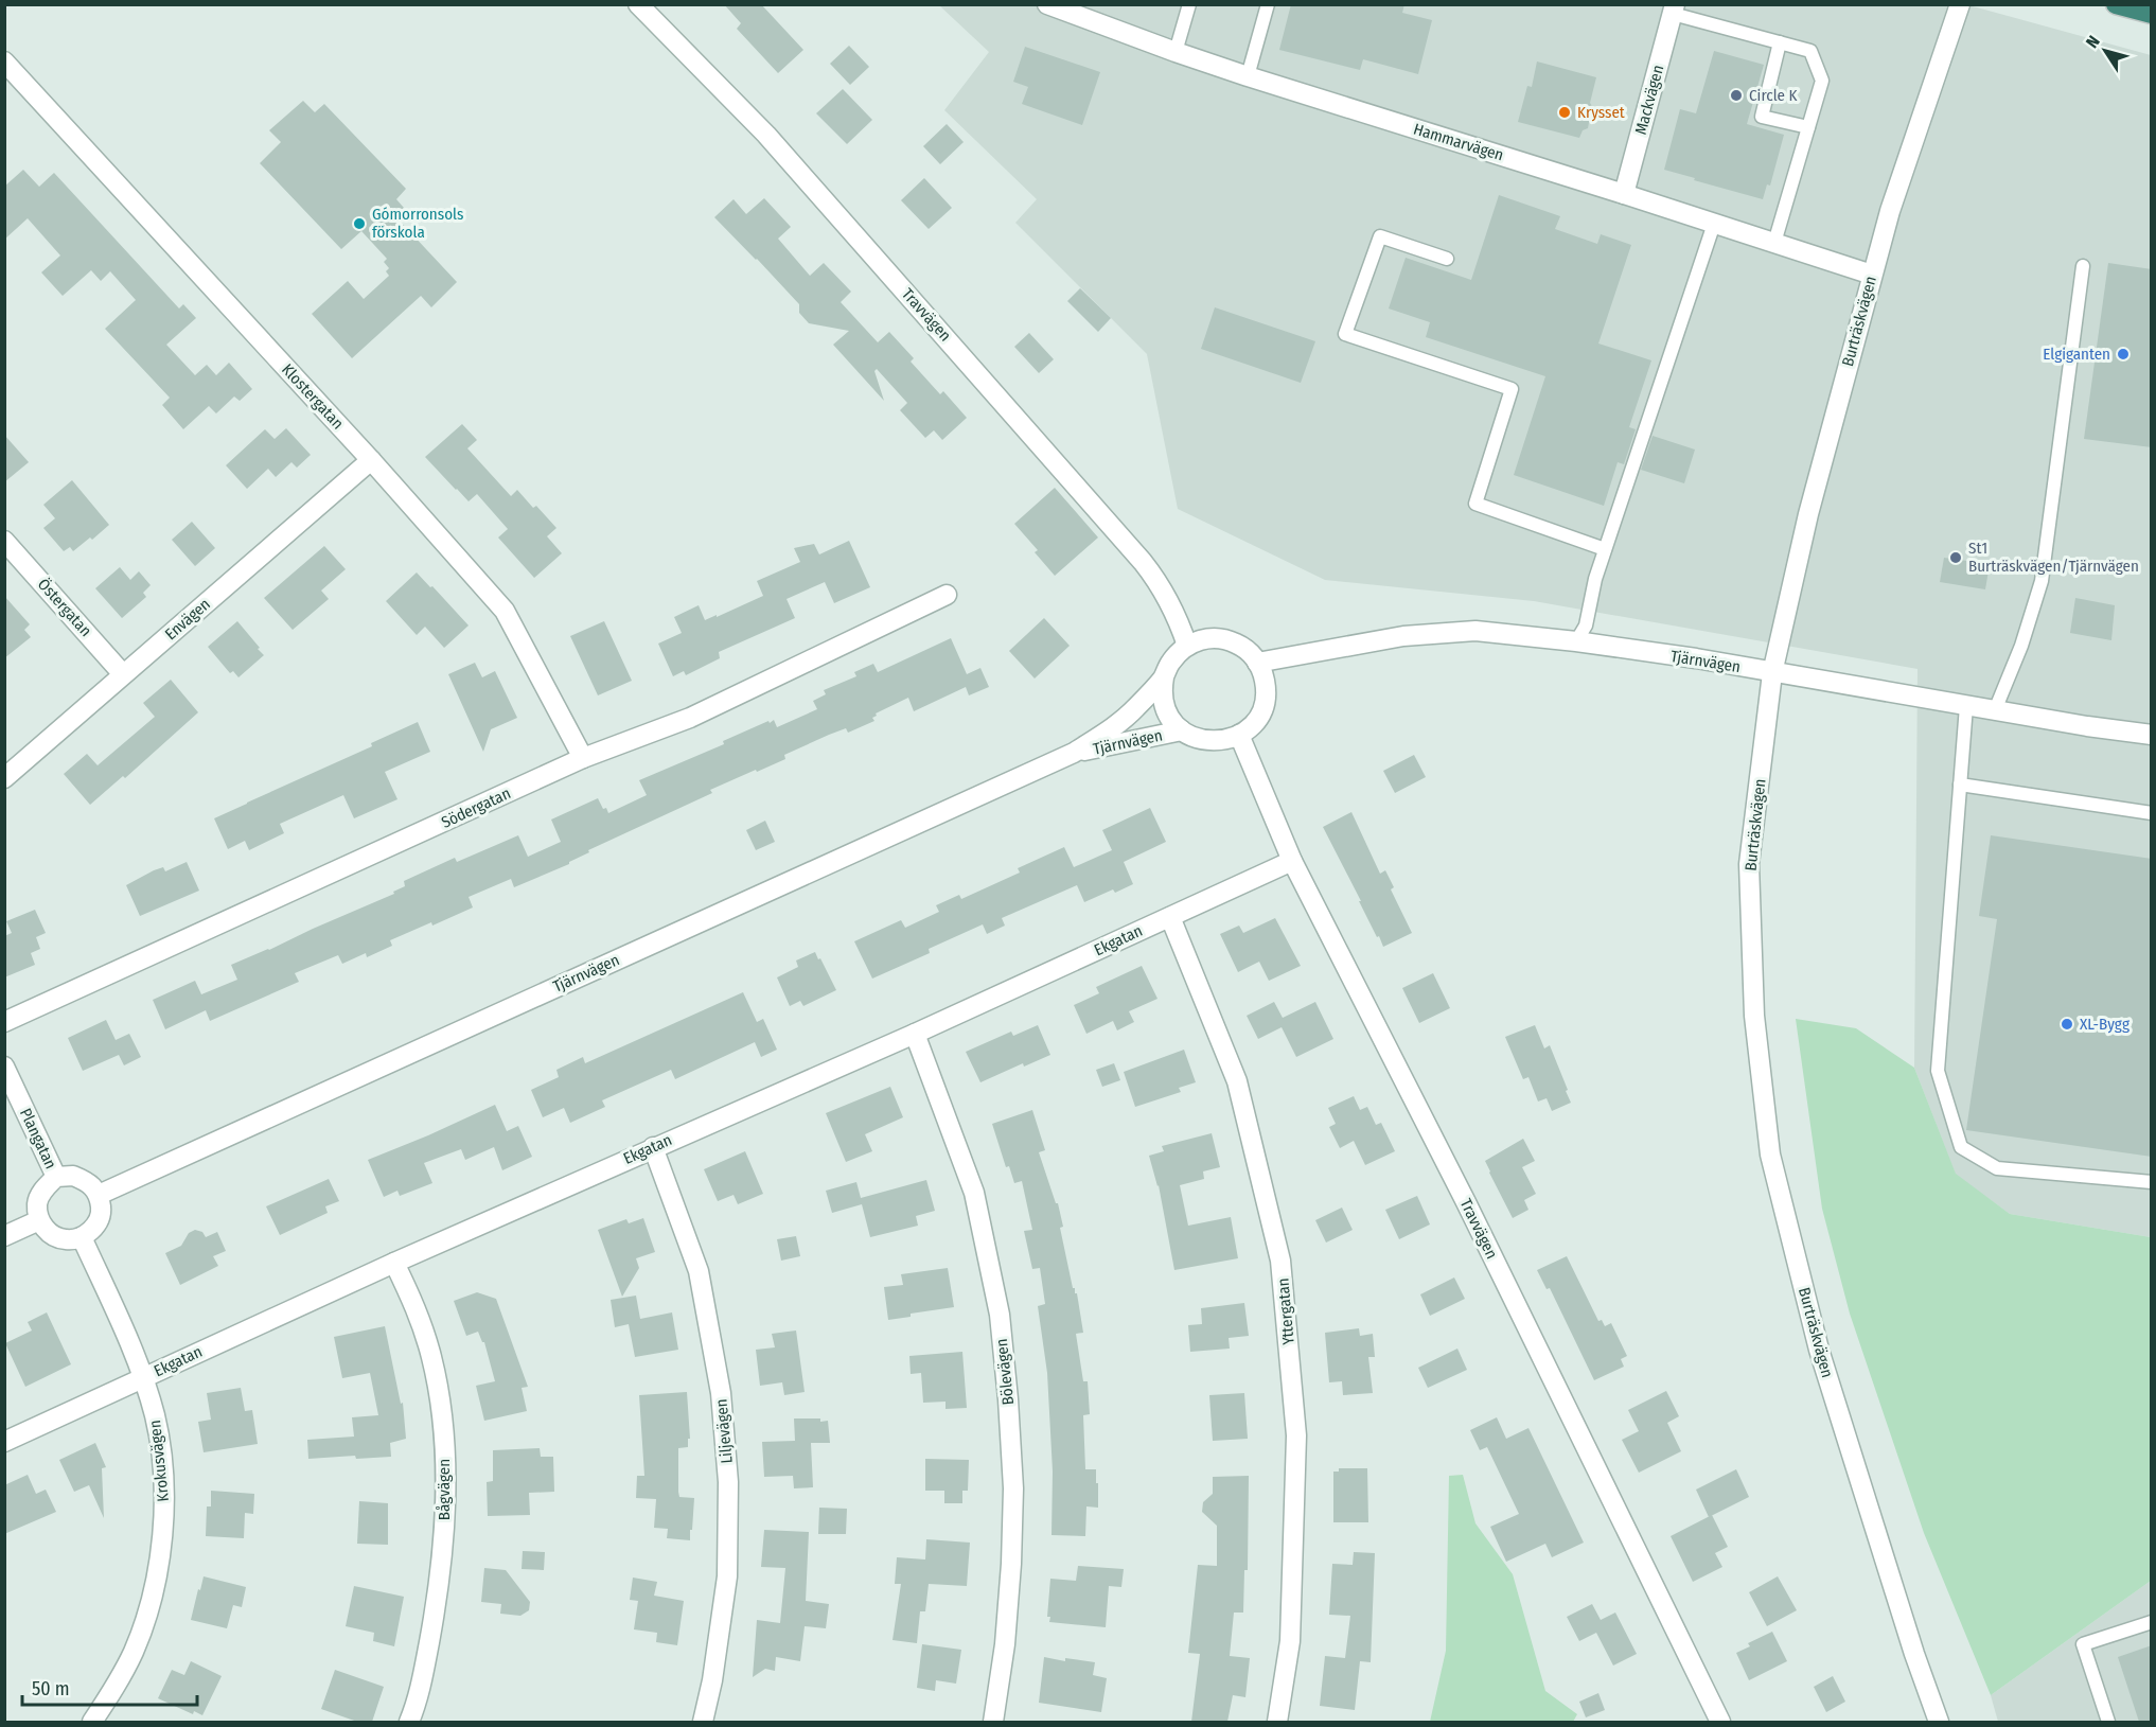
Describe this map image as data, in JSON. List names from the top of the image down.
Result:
{
  "streets": {
    "street": [
      "Mackvägen",
      "Hammarvägen",
      "Travvägen",
      "Burträskvägen",
      "Klostergatan",
      "Östergatan",
      "Envägen",
      "Tjärnvägen",
      "Södergatan",
      "Ekgatan",
      "Plangatan",
      "Yttergatan",
      "Bölevägen",
      "Liljevägen",
      "Krokusvägen",
      "Bågvägen"
    ]
  },
  "crossings": [
    ["Mackvägen", "Hammarvägen"],
    ["Hammarvägen", "Burträskvägen"],
    ["Travvägen", "Tjärnvägen"],
    ["Travvägen", "Ekgatan"],
    ["Burträskvägen", "Tjärnvägen"],
    ["Klostergatan", "Envägen"],
    ["Klostergatan", "Södergatan"],
    ["Östergatan", "Envägen"],
    ["Tjärnvägen", "Plangatan"],
    ["Tjärnvägen", "Krokusvägen"],
    ["Ekgatan", "Yttergatan"],
    ["Ekgatan", "Bölevägen"],
    ["Ekgatan", "Liljevägen"],
    ["Ekgatan", "Krokusvägen"],
    ["Ekgatan", "Bågvägen"],
    ["Plangatan", "Krokusvägen"]
  ],
  "places": [
    "Circle K",
    "Krysset",
    "Gómorronsols förskola",
    "Elgiganten",
    "St1 Burträskvägen/Tjärnvägen",
    "XL-Bygg"
  ],
  "scale_bar": "50 m",
  "north": "top left"
}
